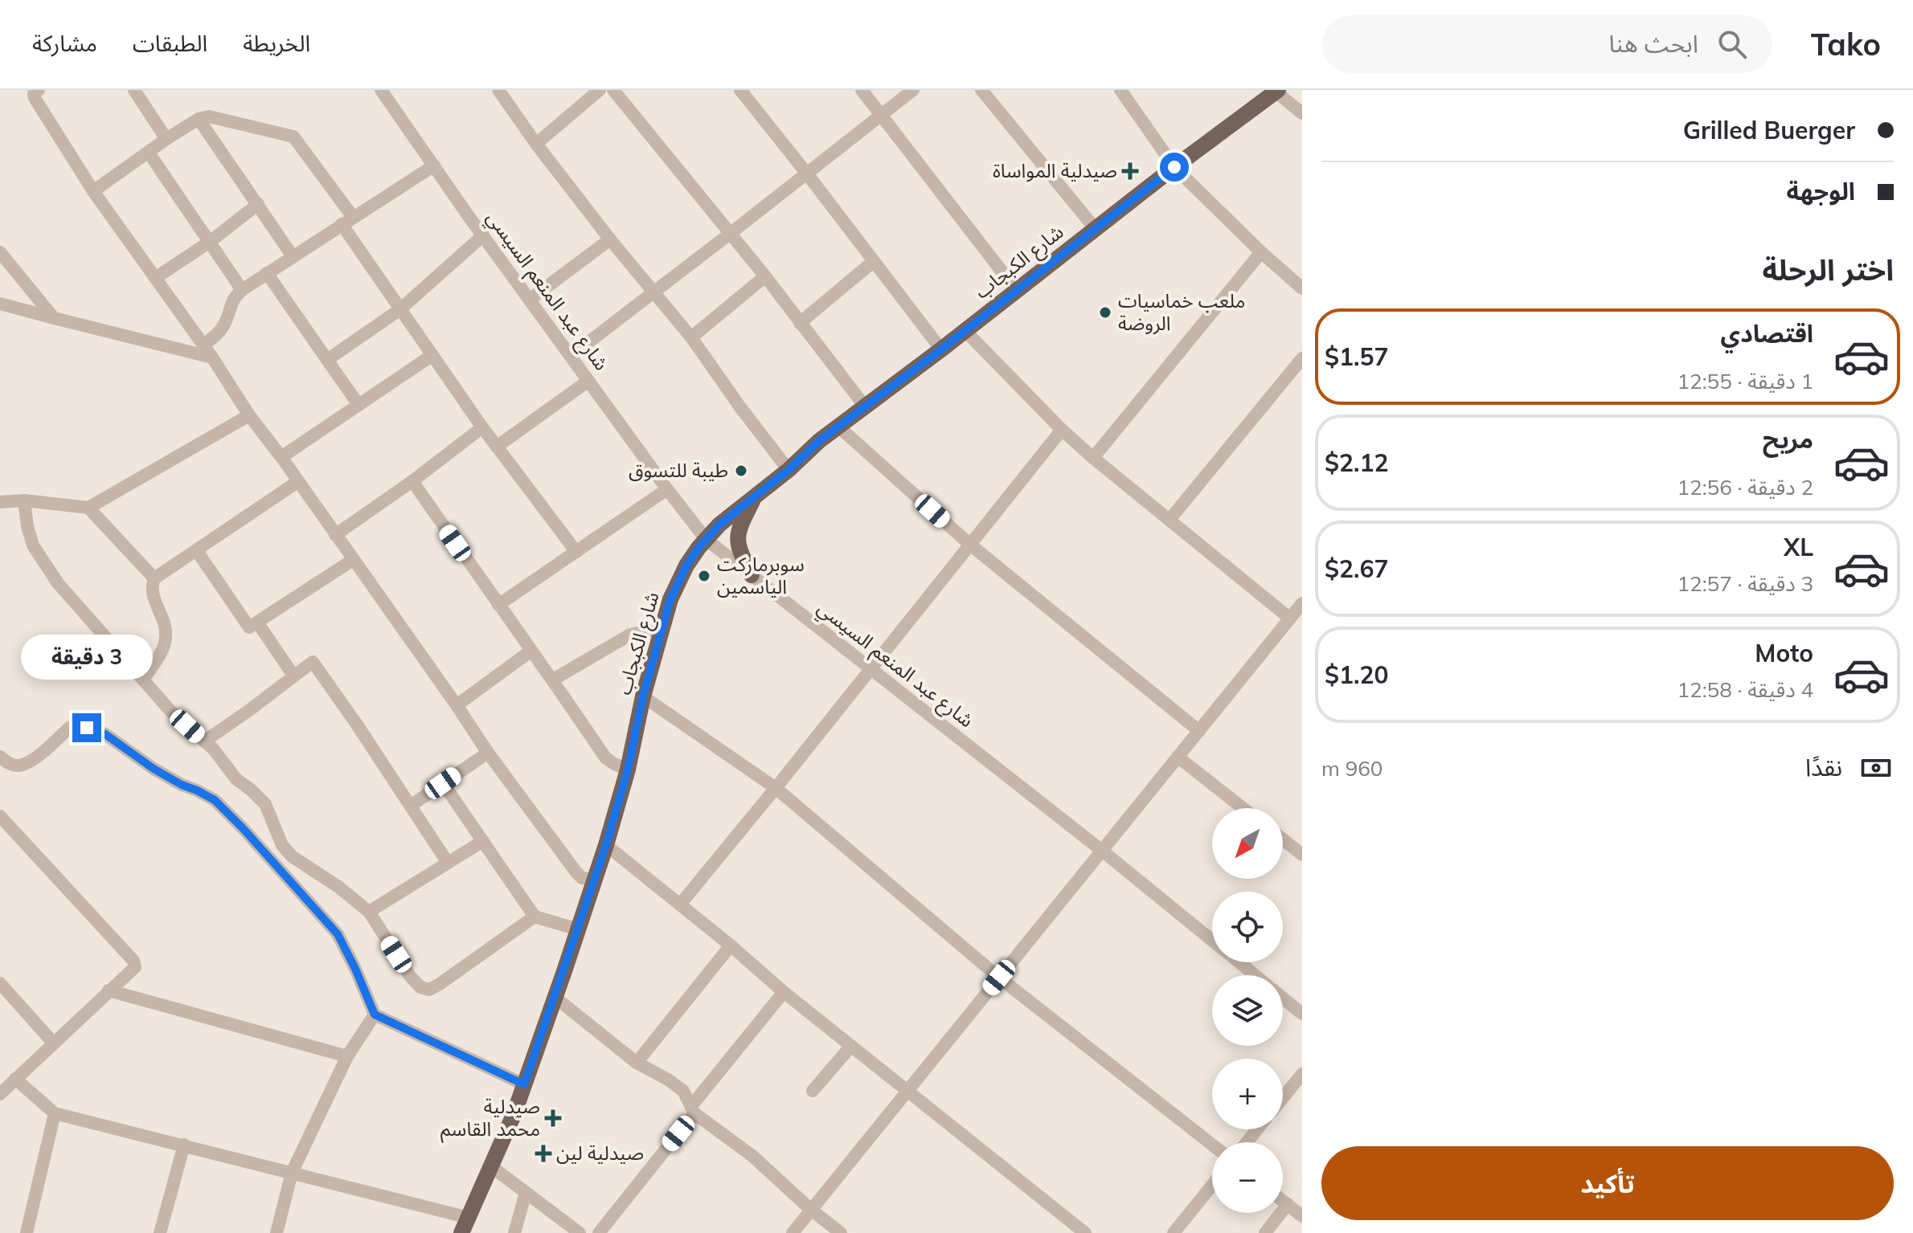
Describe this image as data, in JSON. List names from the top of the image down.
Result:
{
  "streets": {
    "main road": ["شارع الكبجاب"],
    "street": ["شارع عبد المنعم السيسي"]
  },
  "crossings": [
    ["شارع الكبجاب", "شارع عبد المنعم السيسي"]
  ],
  "places": {
    "health": ["صيدلية المواساة", "صيدلية محمد القاسم", "صيدلية لين"],
    "other": ["ملعب خماسيات الروضة", "طيبة للتسوق", "سوبرماركت الياسمين"]
  },
  "north": "bottom left",
  "page": {
    "header": "Tako",
    "search": "ابحث هنا",
    "nav": ["الخريطة", "الطبقات", "مشاركة"],
    "banner": ["Grilled Buerger", "الوجهة"],
    "heading": "اختر الرحلة",
    "list": [
      {
        "name": "اقتصادي",
        "note": "1 دقيقة · 12:55",
        "value": "$1.57"
      },
      {
        "name": "مريح",
        "note": "2 دقيقة · 12:56",
        "value": "$2.12"
      },
      {
        "name": "XL",
        "note": "3 دقيقة · 12:57",
        "value": "$2.67"
      },
      {
        "name": "Moto",
        "note": "4 دقيقة · 12:58",
        "value": "$1.20"
      }
    ],
    "bubble": "3 دقيقة",
    "pay": ["نقدًا", "960 m"],
    "map_buttons": ["+", "−"],
    "buttons": "تأكيد"
  }
}
